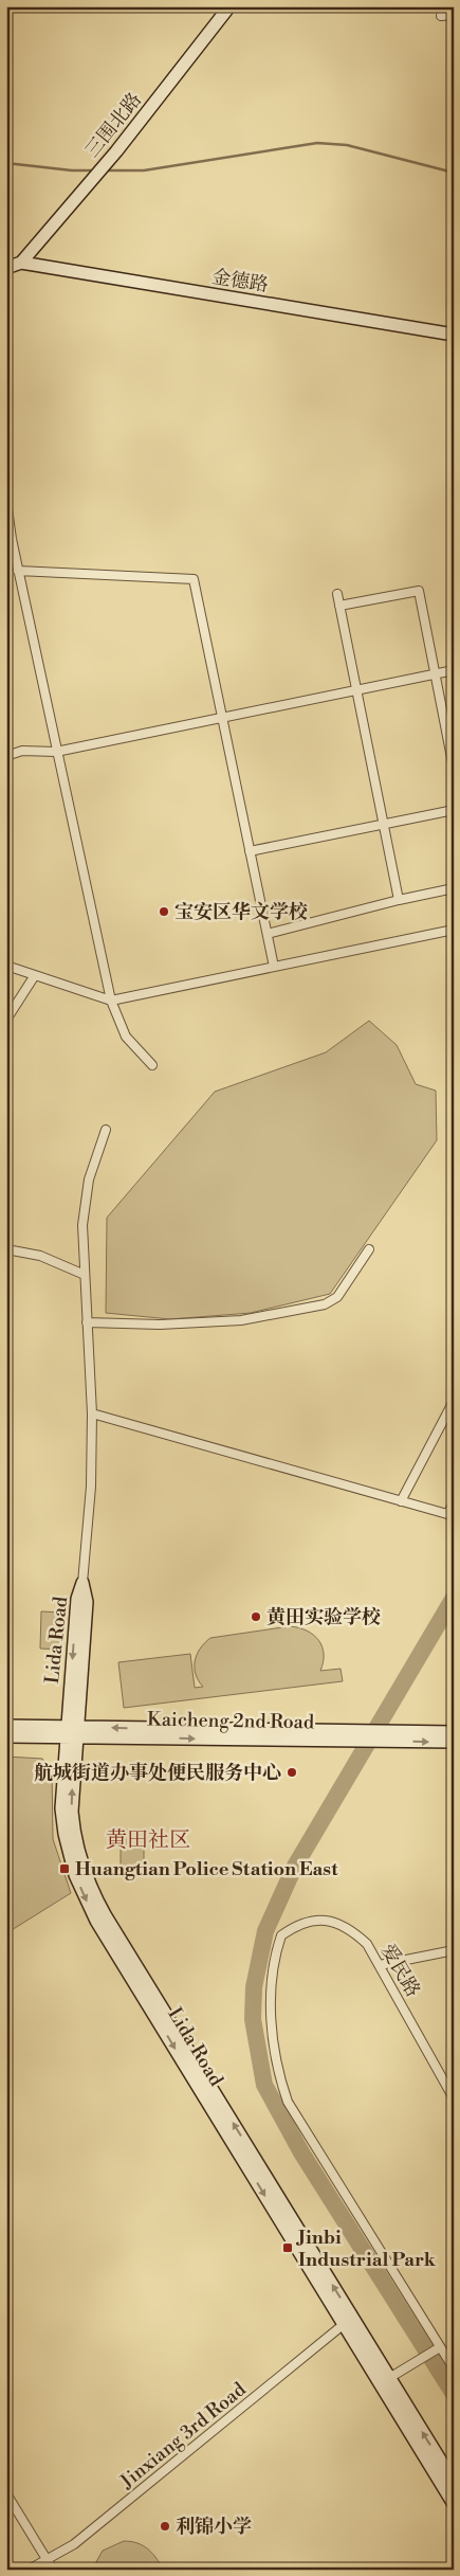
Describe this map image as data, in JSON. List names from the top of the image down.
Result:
{
  "streets": {
    "street": [
      "三围北路",
      "金德路",
      "Lida Road",
      "Kaicheng 2nd Road",
      "爱民路",
      "Jinxiang 3rd Road"
    ]
  },
  "crossings": [
    ["三围北路", "金德路"],
    ["Lida Road", "Kaicheng 2nd Road"],
    ["Lida Road", "Jinxiang 3rd Road"]
  ],
  "districts": ["黄田社区"],
  "places": {
    "other": [
      "宝安区华文学校",
      "黄田实验学校",
      "航城街道办事处便民服务中心",
      "利锦小学"
    ],
    "transit": ["Huangtian Police Station East", "Jinbi Industrial Park"]
  }
}
